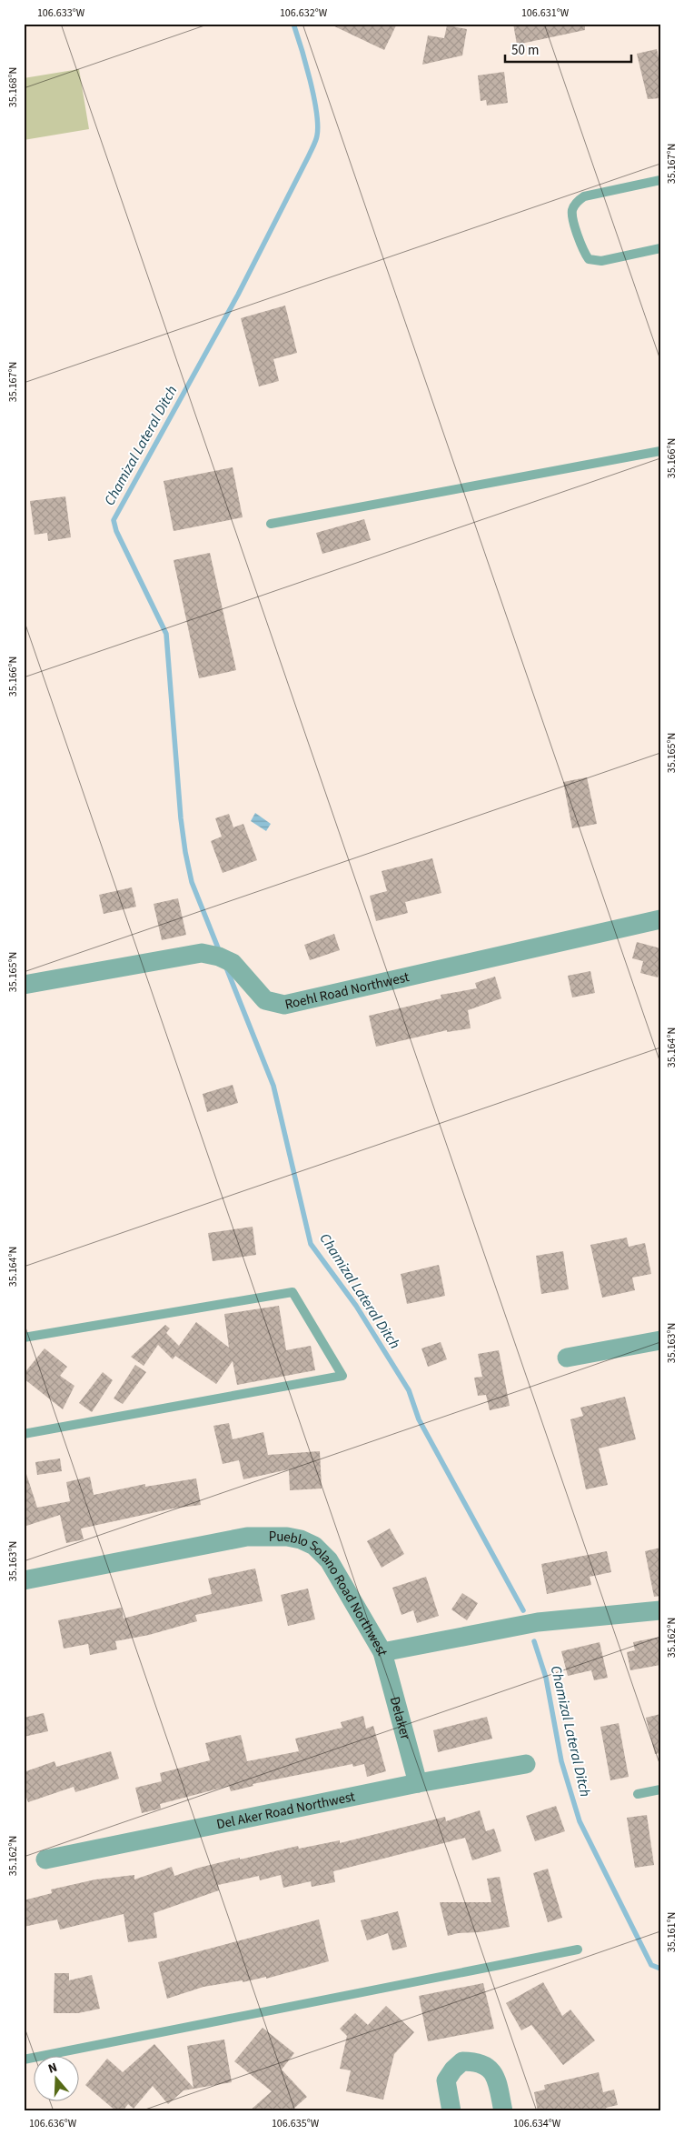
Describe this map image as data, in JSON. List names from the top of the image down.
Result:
{
  "streets": {
    "street": [
      "Roehl Road Northwest",
      "Pueblo Solano Road Northwest",
      "Delaker",
      "Del Aker Road Northwest"
    ]
  },
  "crossings": [
    ["Pueblo Solano Road Northwest", "Delaker"],
    ["Delaker", "Del Aker Road Northwest"]
  ],
  "water": ["Chamizal Lateral Ditch"],
  "scale_bar": "50 m",
  "north": "top",
  "coordinates": [
    "106.633°W",
    "106.632°W",
    "106.631°W",
    "35.168°N",
    "35.167°N",
    "35.166°N",
    "35.165°N",
    "35.164°N",
    "35.163°N",
    "35.162°N",
    "35.161°N",
    "106.636°W",
    "106.635°W",
    "106.634°W"
  ]
}
